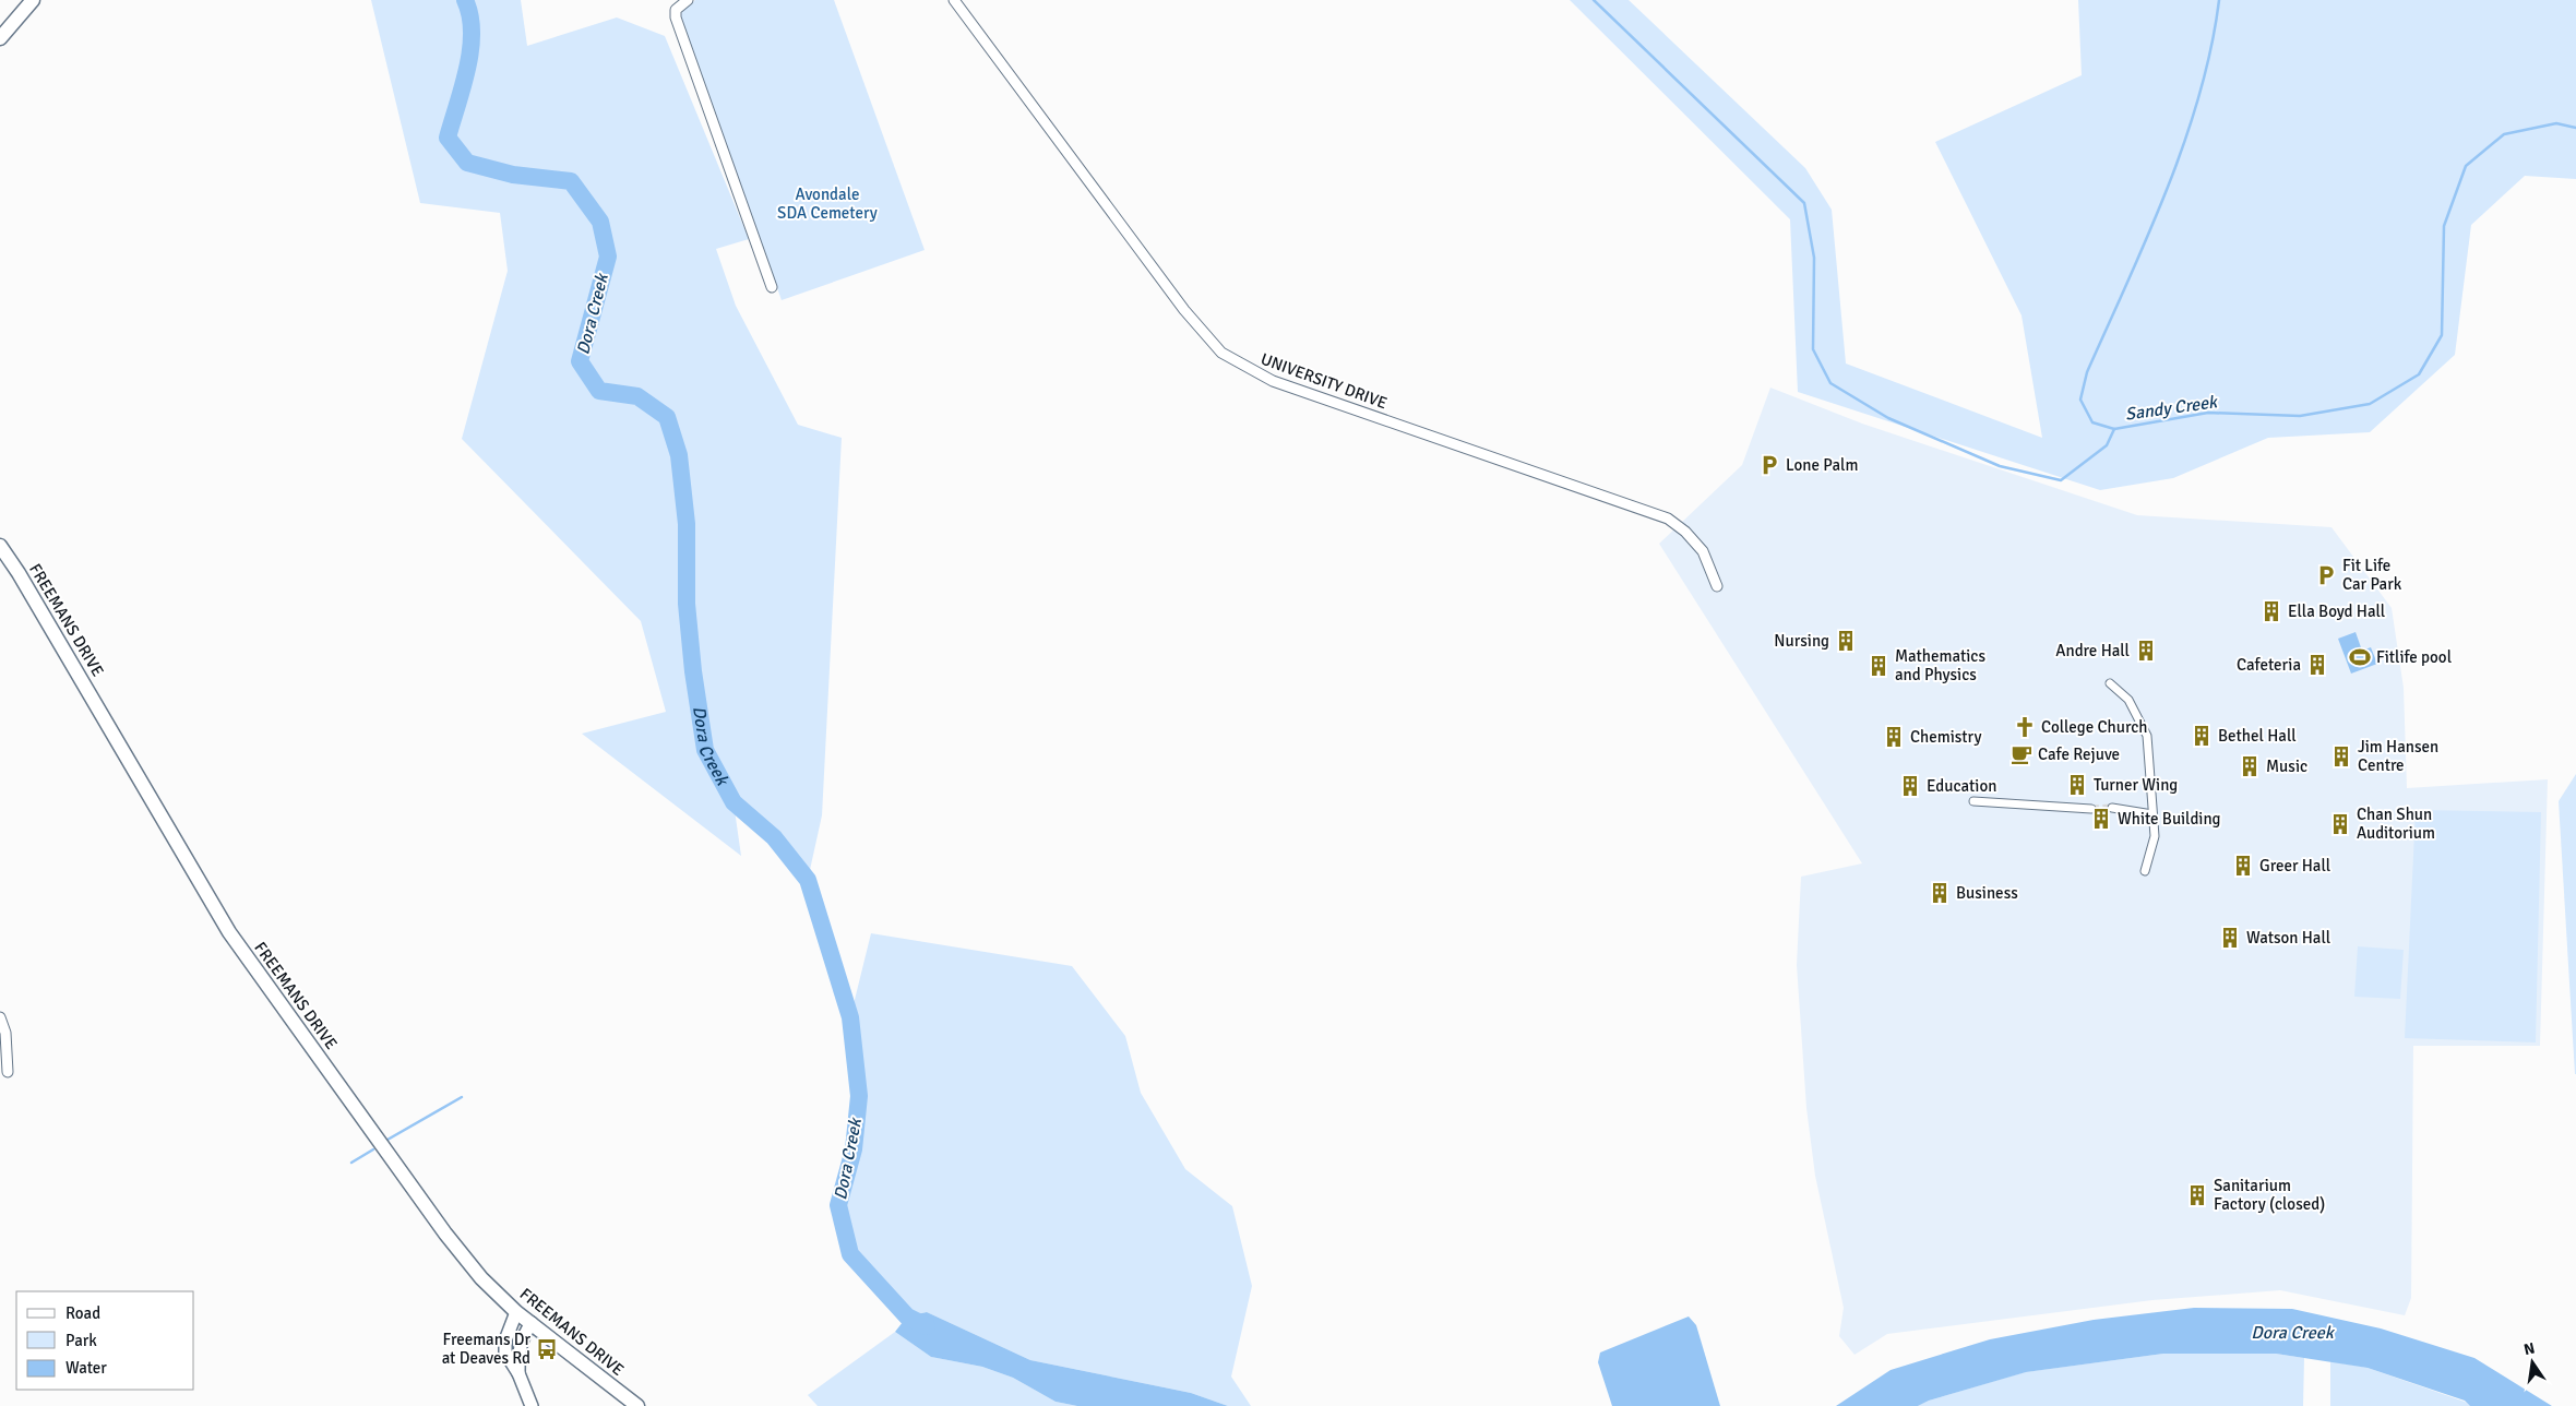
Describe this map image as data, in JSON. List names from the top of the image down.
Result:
{
  "streets": {
    "main road": ["FREEMANS DRIVE"],
    "street": ["UNIVERSITY DRIVE"]
  },
  "water": ["Dora Creek", "Sandy Creek"],
  "parks": ["Avondale SDA Cemetery"],
  "places": {
    "parking": ["Lone Palm", "Fit Life Car Park"],
    "building": [
      "Ella Boyd Hall",
      "Nursing",
      "Andre Hall",
      "Cafeteria",
      "Mathematics and Physics",
      "Bethel Hall",
      "Chemistry",
      "Jim Hansen Centre",
      "Music",
      "Turner Wing",
      "Education",
      "White Building",
      "Chan Shun Auditorium",
      "Greer Hall",
      "Business",
      "Watson Hall",
      "Sanitarium Factory (closed)"
    ],
    "sports": ["Fitlife pool"],
    "church": ["College Church"],
    "cafe": ["Cafe Rejuve"],
    "bus stop": ["Freemans Dr at Deaves Rd"]
  },
  "legend": ["Road", "Park", "Water"],
  "north": "top"
}
